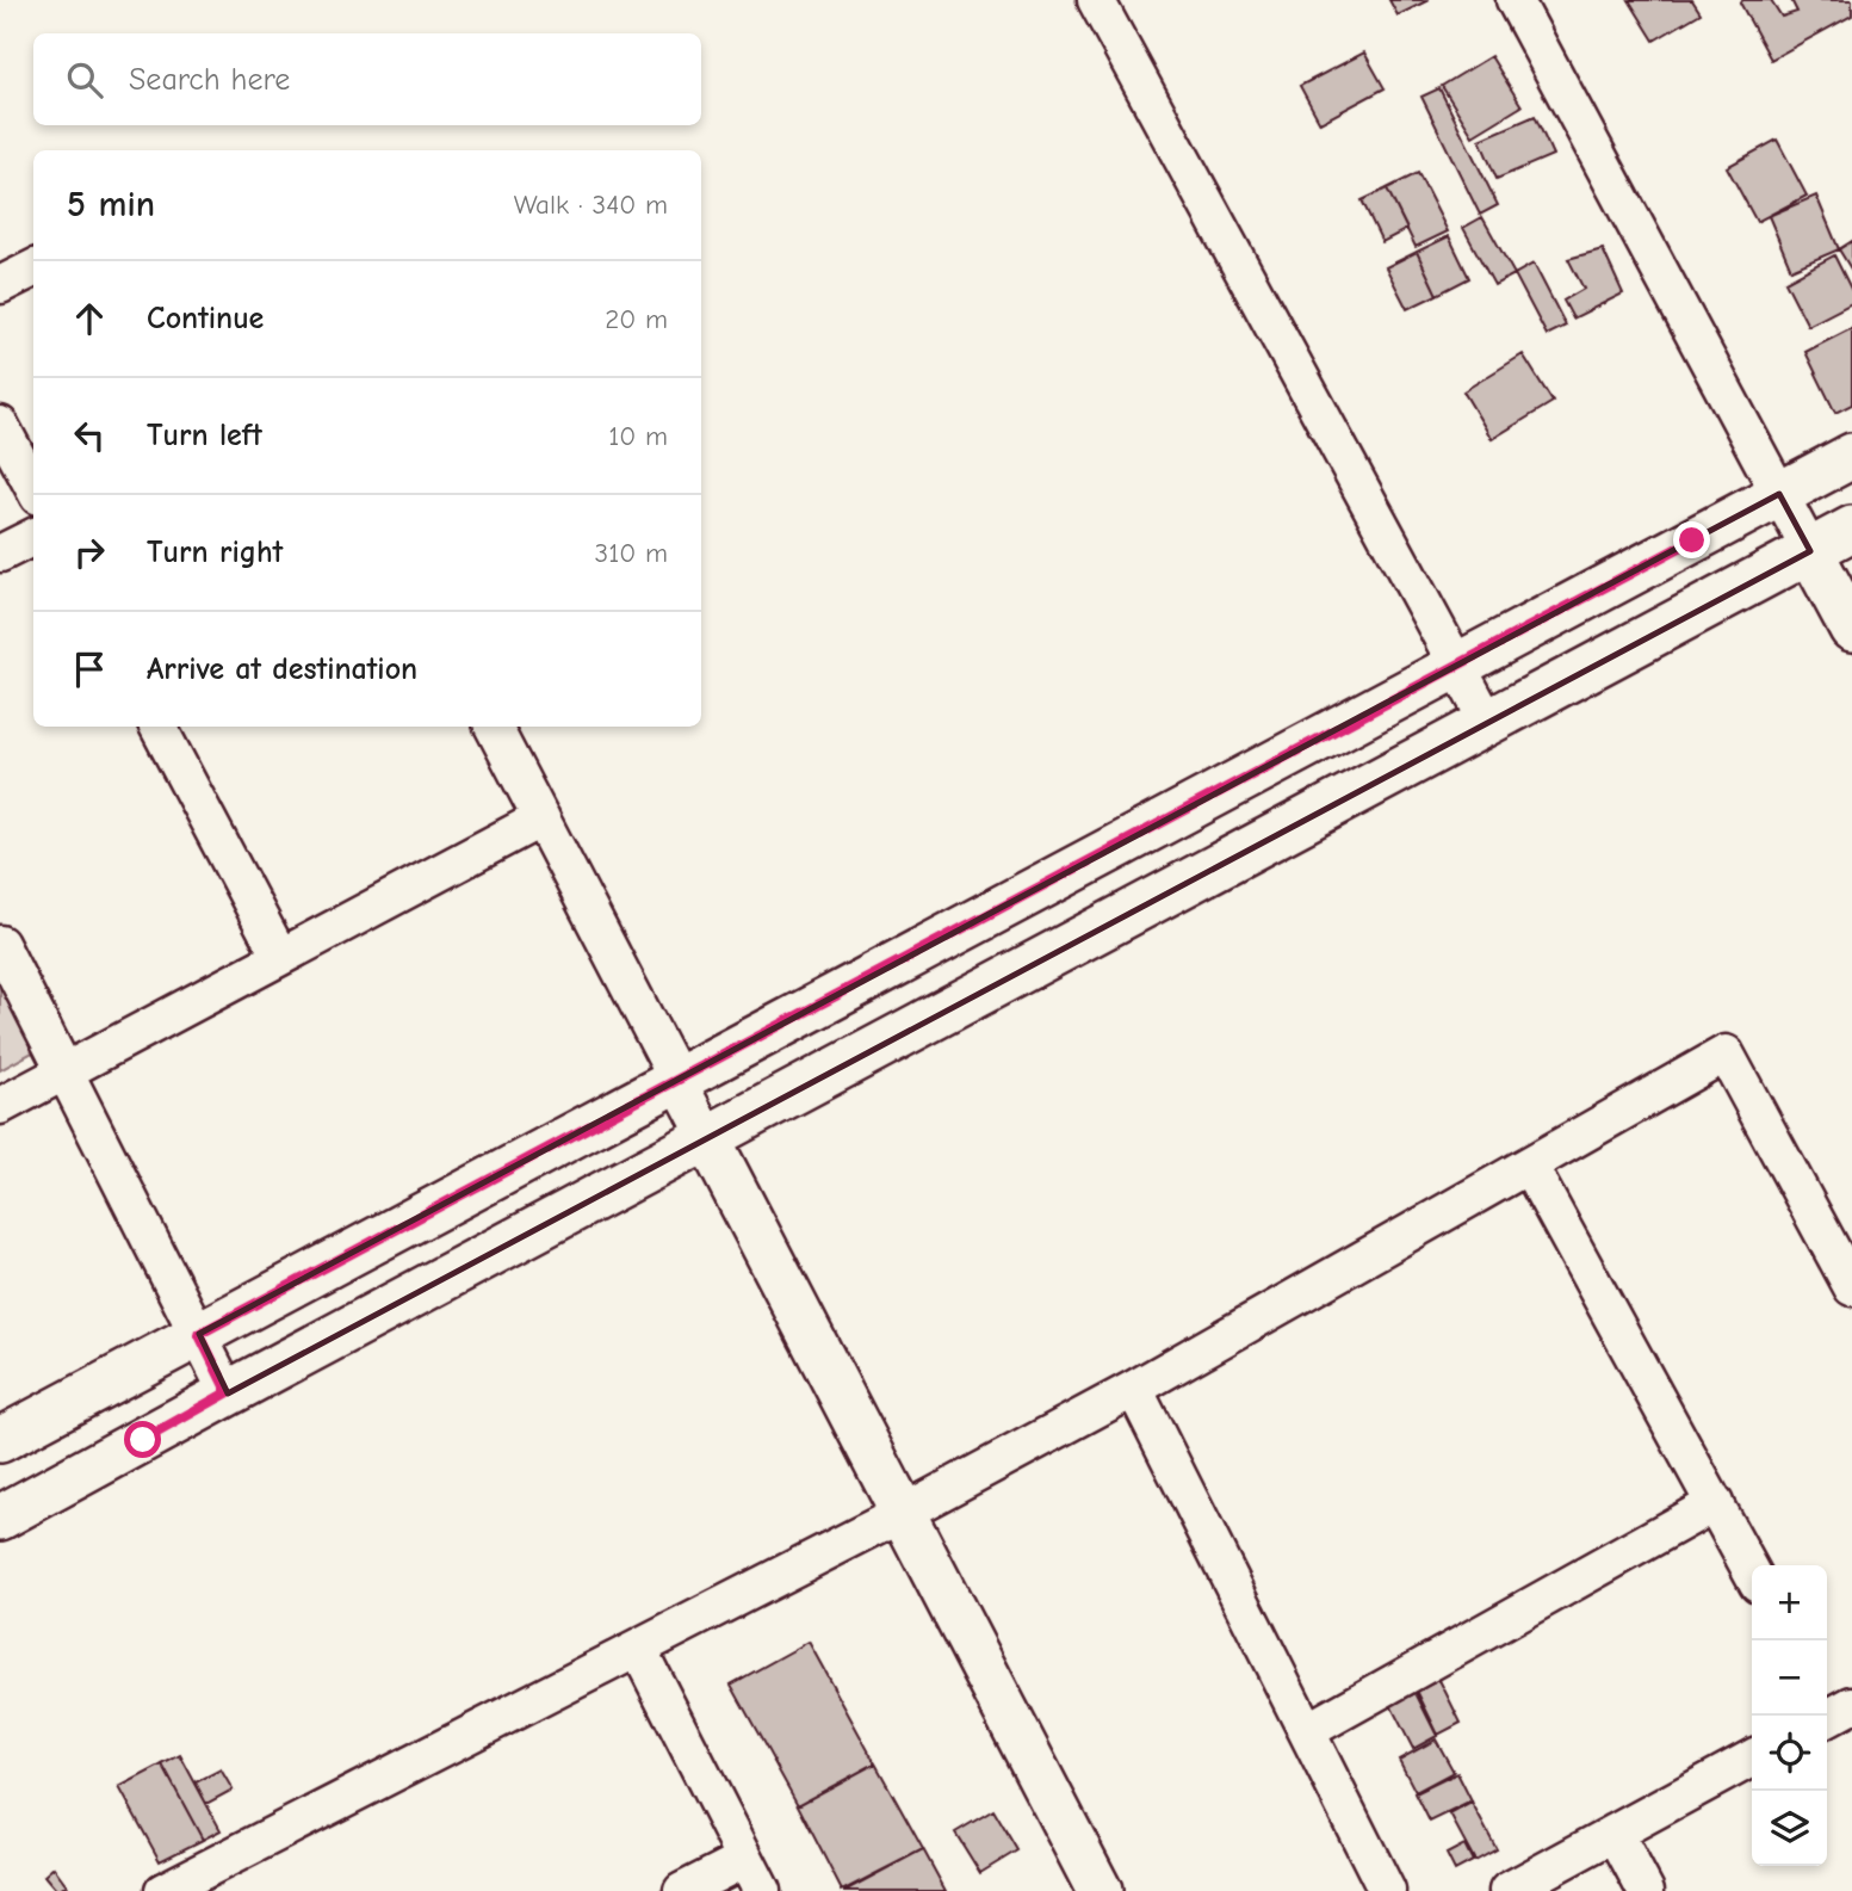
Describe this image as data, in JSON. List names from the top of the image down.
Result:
{
  "page": {
    "search": "Search here",
    "heading": ["5 min", "Walk · 340 m"],
    "list": [
      ["Continue", "20 m"],
      ["Turn left", "10 m"],
      ["Turn right", "310 m"],
      "Arrive at destination"
    ],
    "map_buttons": ["+", "−"]
  }
}
